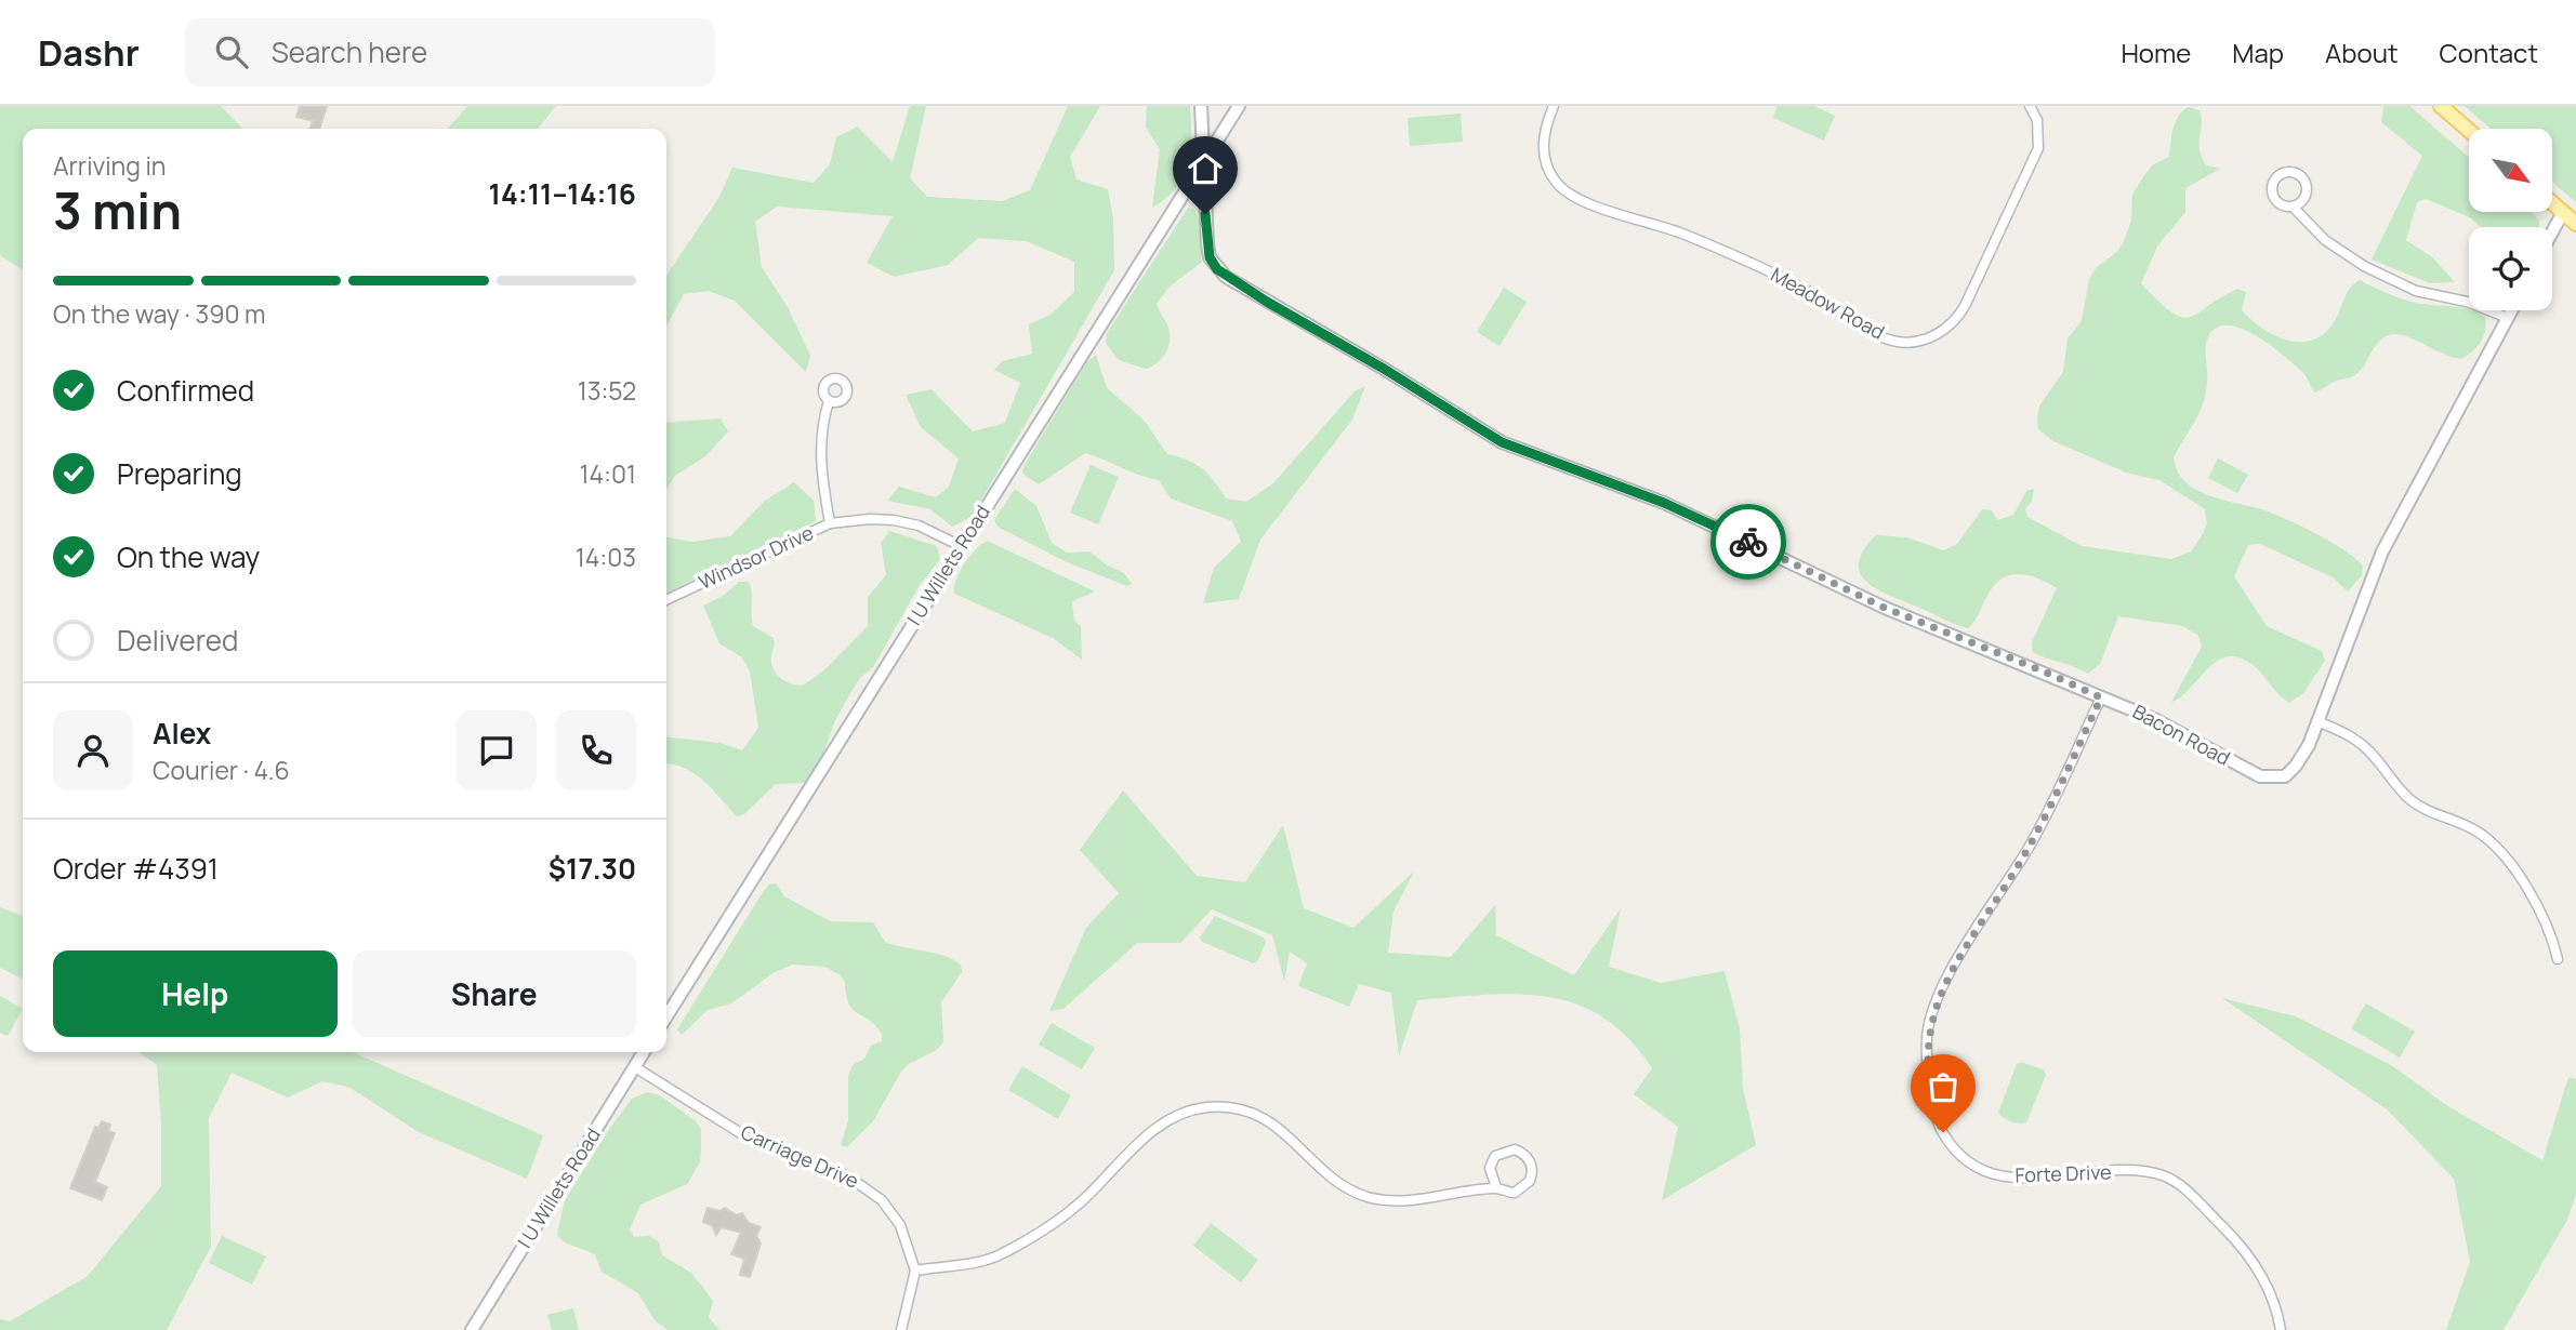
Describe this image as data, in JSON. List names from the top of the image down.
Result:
{
  "streets": {
    "street": [
      "Meadow Road",
      "Windsor Drive",
      "I U Willets Road",
      "Bacon Road",
      "Carriage Drive",
      "Forte Drive"
    ]
  },
  "crossings": [
    ["Windsor Drive", "I U Willets Road"],
    ["I U Willets Road", "Bacon Road"],
    ["I U Willets Road", "Carriage Drive"],
    ["Bacon Road", "Forte Drive"]
  ],
  "north": "bottom right",
  "page": {
    "header": "Dashr",
    "search": "Search here",
    "nav": [
      "Home",
      "Map",
      "About",
      "Contact"
    ],
    "heading": ["3 min", "Arriving in", "14:11–14:16"],
    "panel": [
      "Alex",
      "Courier · 4.6",
      "Order #4391",
      "$17.30"
    ],
    "bar": "On the way · 390 m",
    "list": [
      ["Confirmed", "13:52"],
      ["Preparing", "14:01"],
      ["On the way", "14:03"],
      "Delivered"
    ],
    "buttons": ["Help", "Share"]
  }
}
